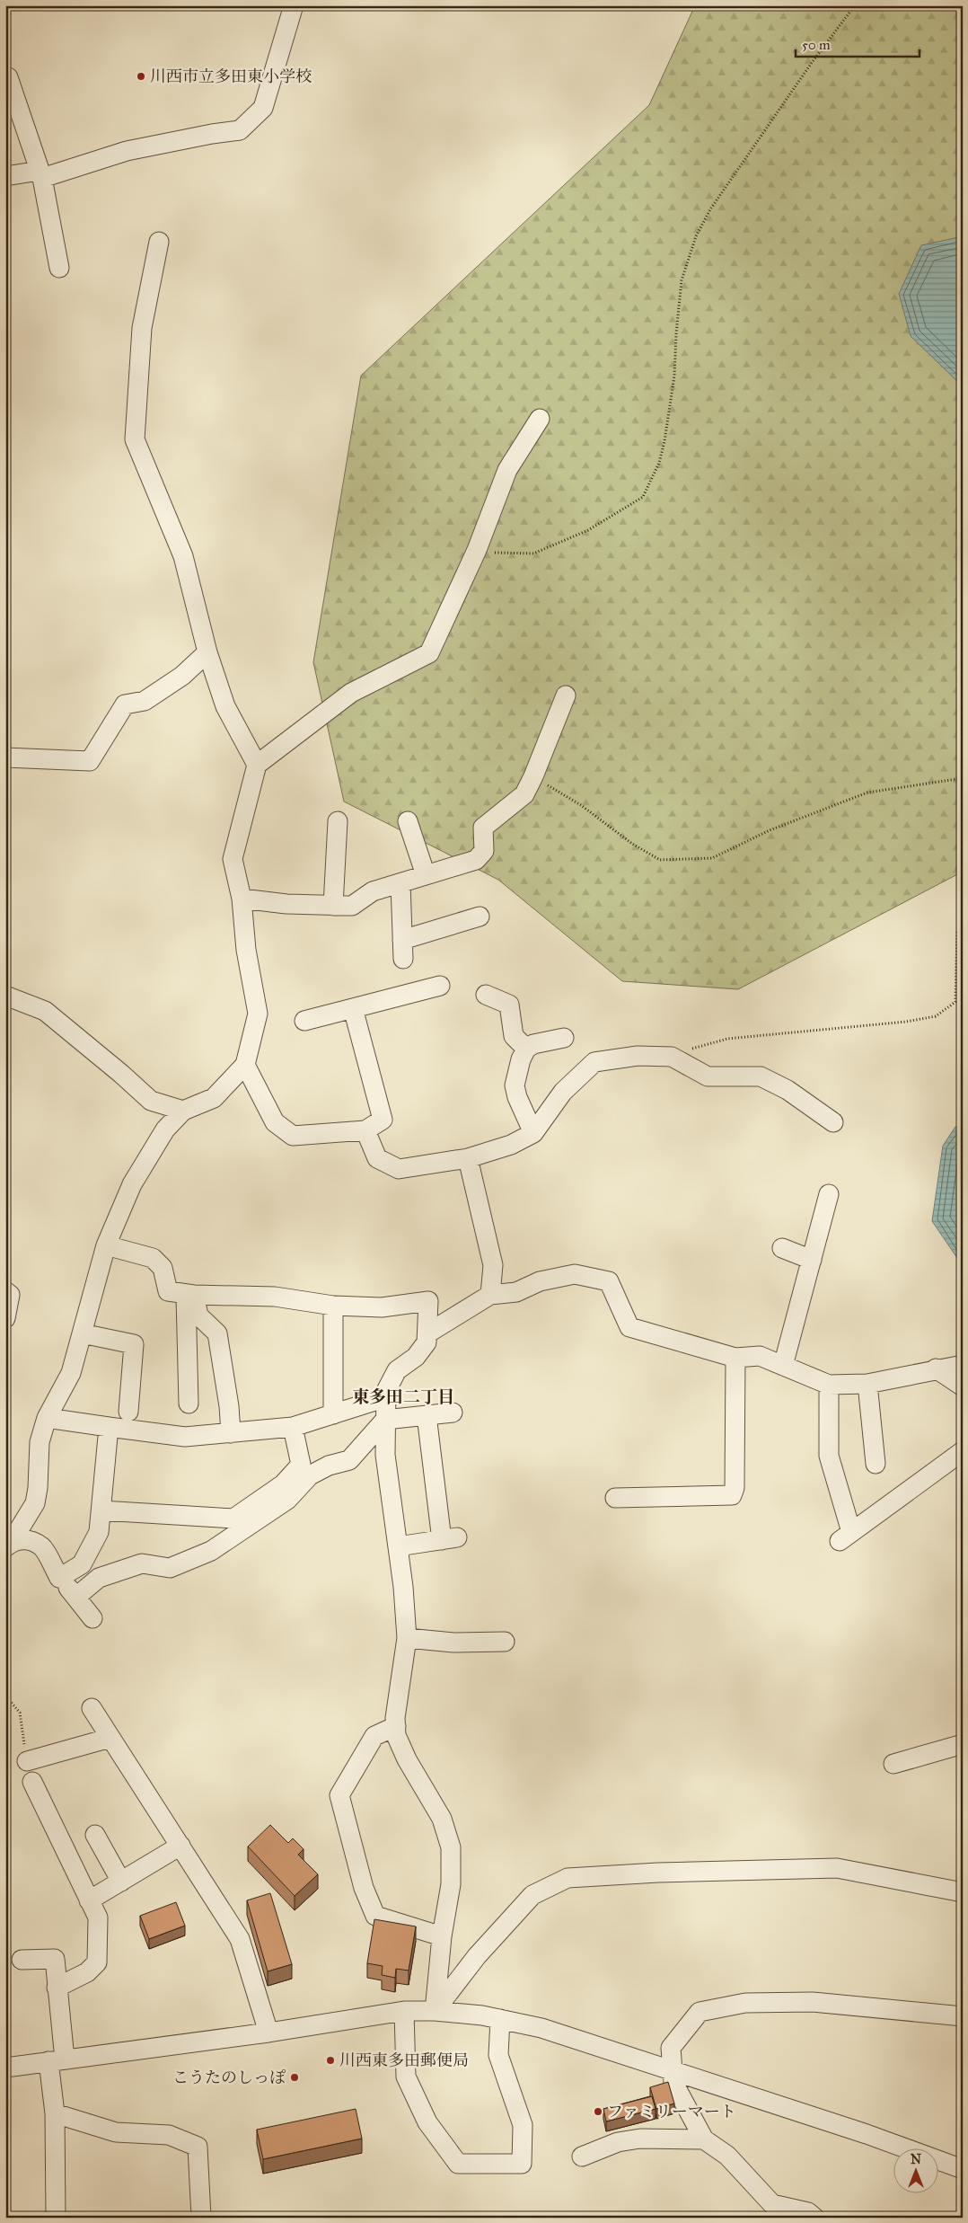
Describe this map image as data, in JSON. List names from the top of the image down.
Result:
{
  "districts": ["東多田二丁目"],
  "places": [
    "川西市立多田東小学校",
    "川西東多田郵便局",
    "こうたのしっぽ",
    "ファミリーマート"
  ],
  "scale_bar": "50 m",
  "north": "top"
}
